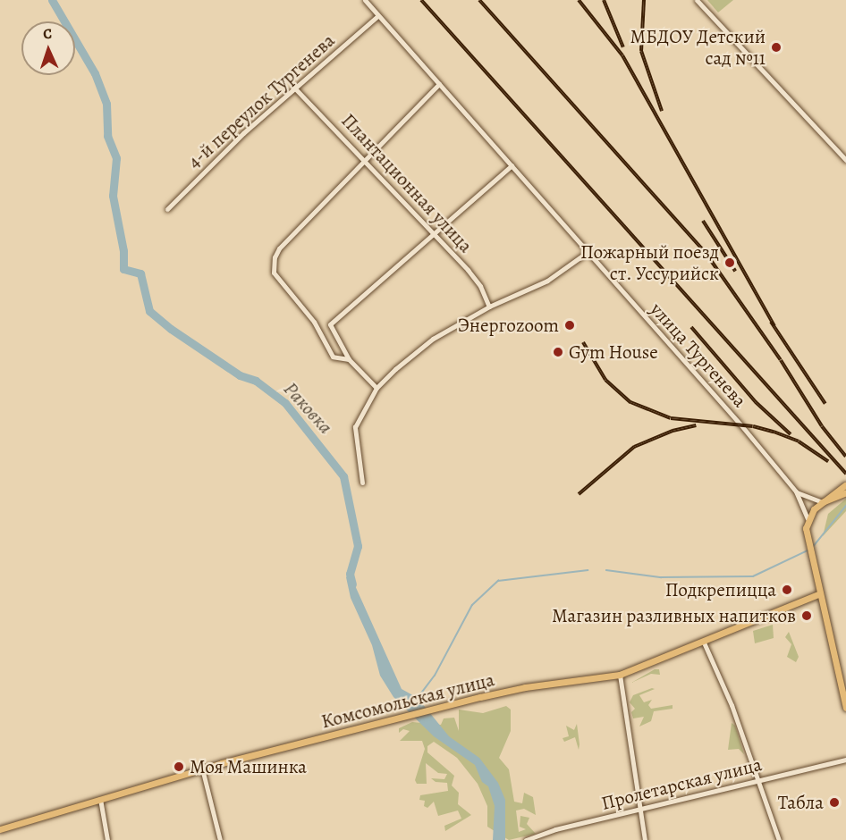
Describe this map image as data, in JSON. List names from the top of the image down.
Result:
{
  "streets": {
    "main road": ["Комсомольская улица"],
    "street": [
      "4-й переулок Тургенева",
      "Плантационная улица",
      "улица Тургенева",
      "Пролетарская улица"
    ]
  },
  "crossings": [
    ["4-й переулок Тургенева", "Плантационная улица"],
    ["4-й переулок Тургенева", "улица Тургенева"]
  ],
  "water": ["Раковка"],
  "places": [
    "МБДОУ Детский сад №11",
    "Пожарный поезд ст. Уссурийск",
    "Энергоzoom",
    "Gym House",
    "Подкрепицца",
    "Магазин разливных напитков",
    "Моя Машинка",
    "Табла"
  ],
  "north": "top"
}
